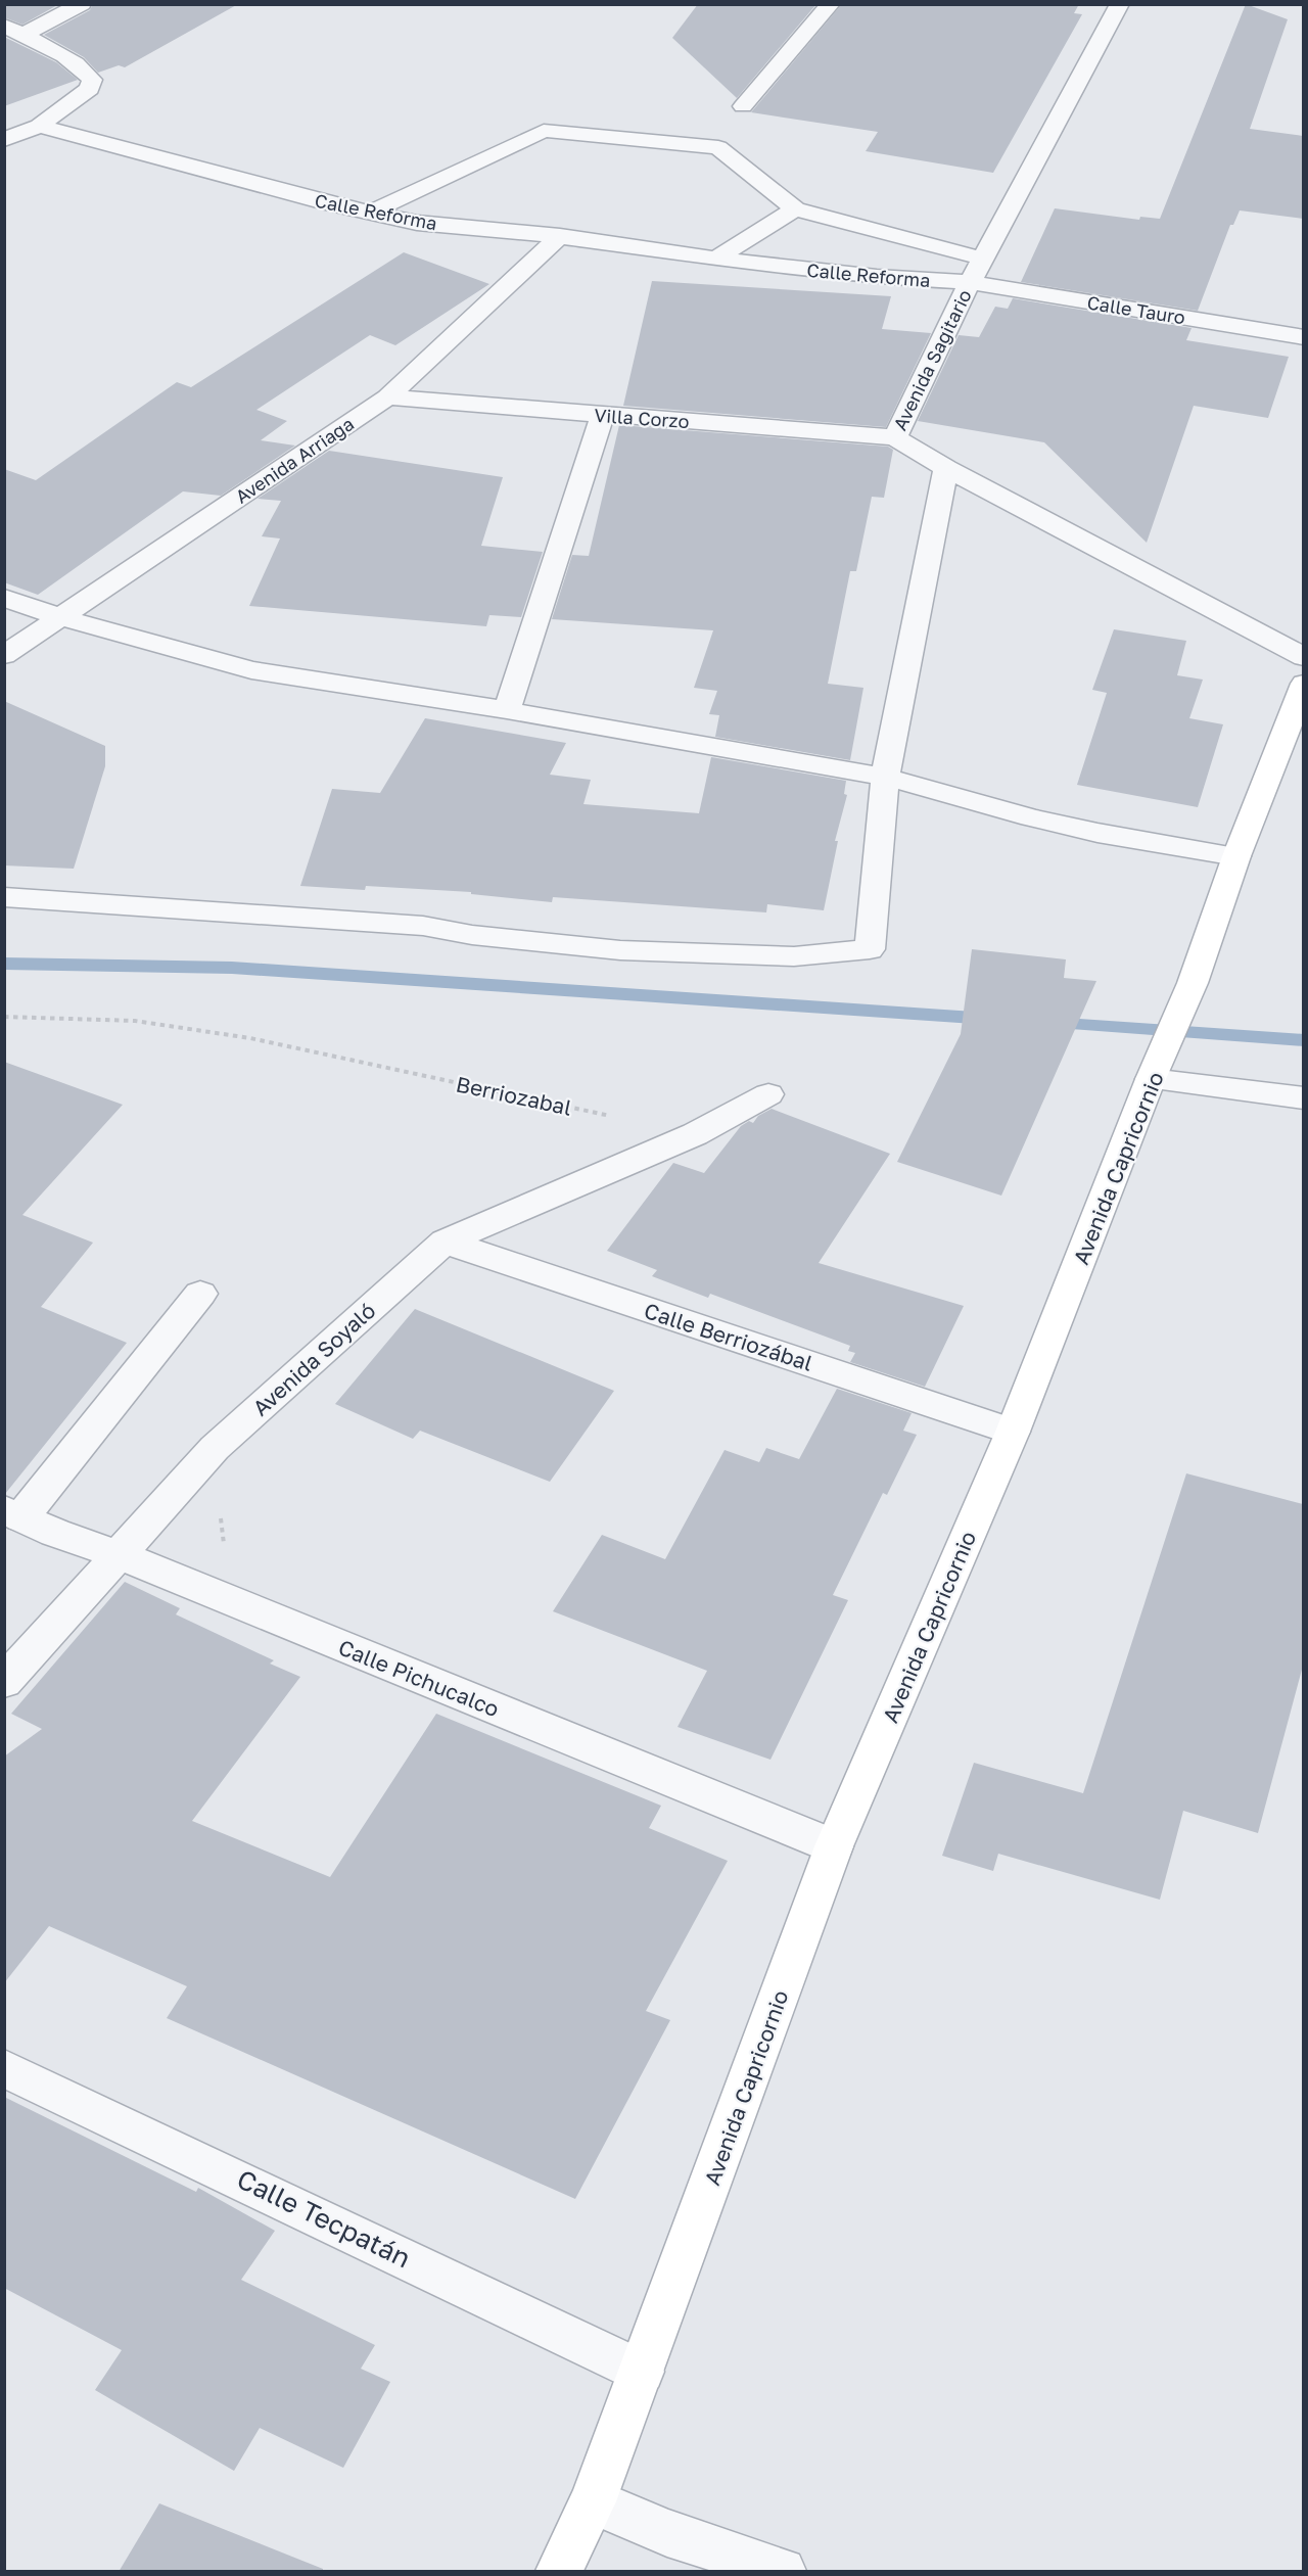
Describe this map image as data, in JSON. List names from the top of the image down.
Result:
{
  "streets": {
    "street": [
      "Calle Reforma",
      "Calle Tauro",
      "Avenida Sagitario",
      "Villa Corzo",
      "Avenida Arriaga",
      "Avenida Capricornio",
      "Calle Berriozábal",
      "Avenida Soyaló",
      "Calle Pichucalco",
      "Calle Tecpatán"
    ],
    "path": ["Berriozabal"]
  },
  "crossings": [
    ["Calle Reforma", "Calle Tauro"],
    ["Calle Reforma", "Avenida Sagitario"],
    ["Calle Reforma", "Avenida Arriaga"],
    ["Calle Tauro", "Avenida Sagitario"],
    ["Avenida Sagitario", "Villa Corzo"],
    ["Villa Corzo", "Avenida Arriaga"],
    ["Berriozabal", "Avenida Soyaló"],
    ["Avenida Capricornio", "Calle Berriozábal"],
    ["Avenida Capricornio", "Calle Pichucalco"],
    ["Avenida Capricornio", "Calle Tecpatán"],
    ["Calle Berriozábal", "Avenida Soyaló"],
    ["Avenida Soyaló", "Calle Pichucalco"]
  ]
}
